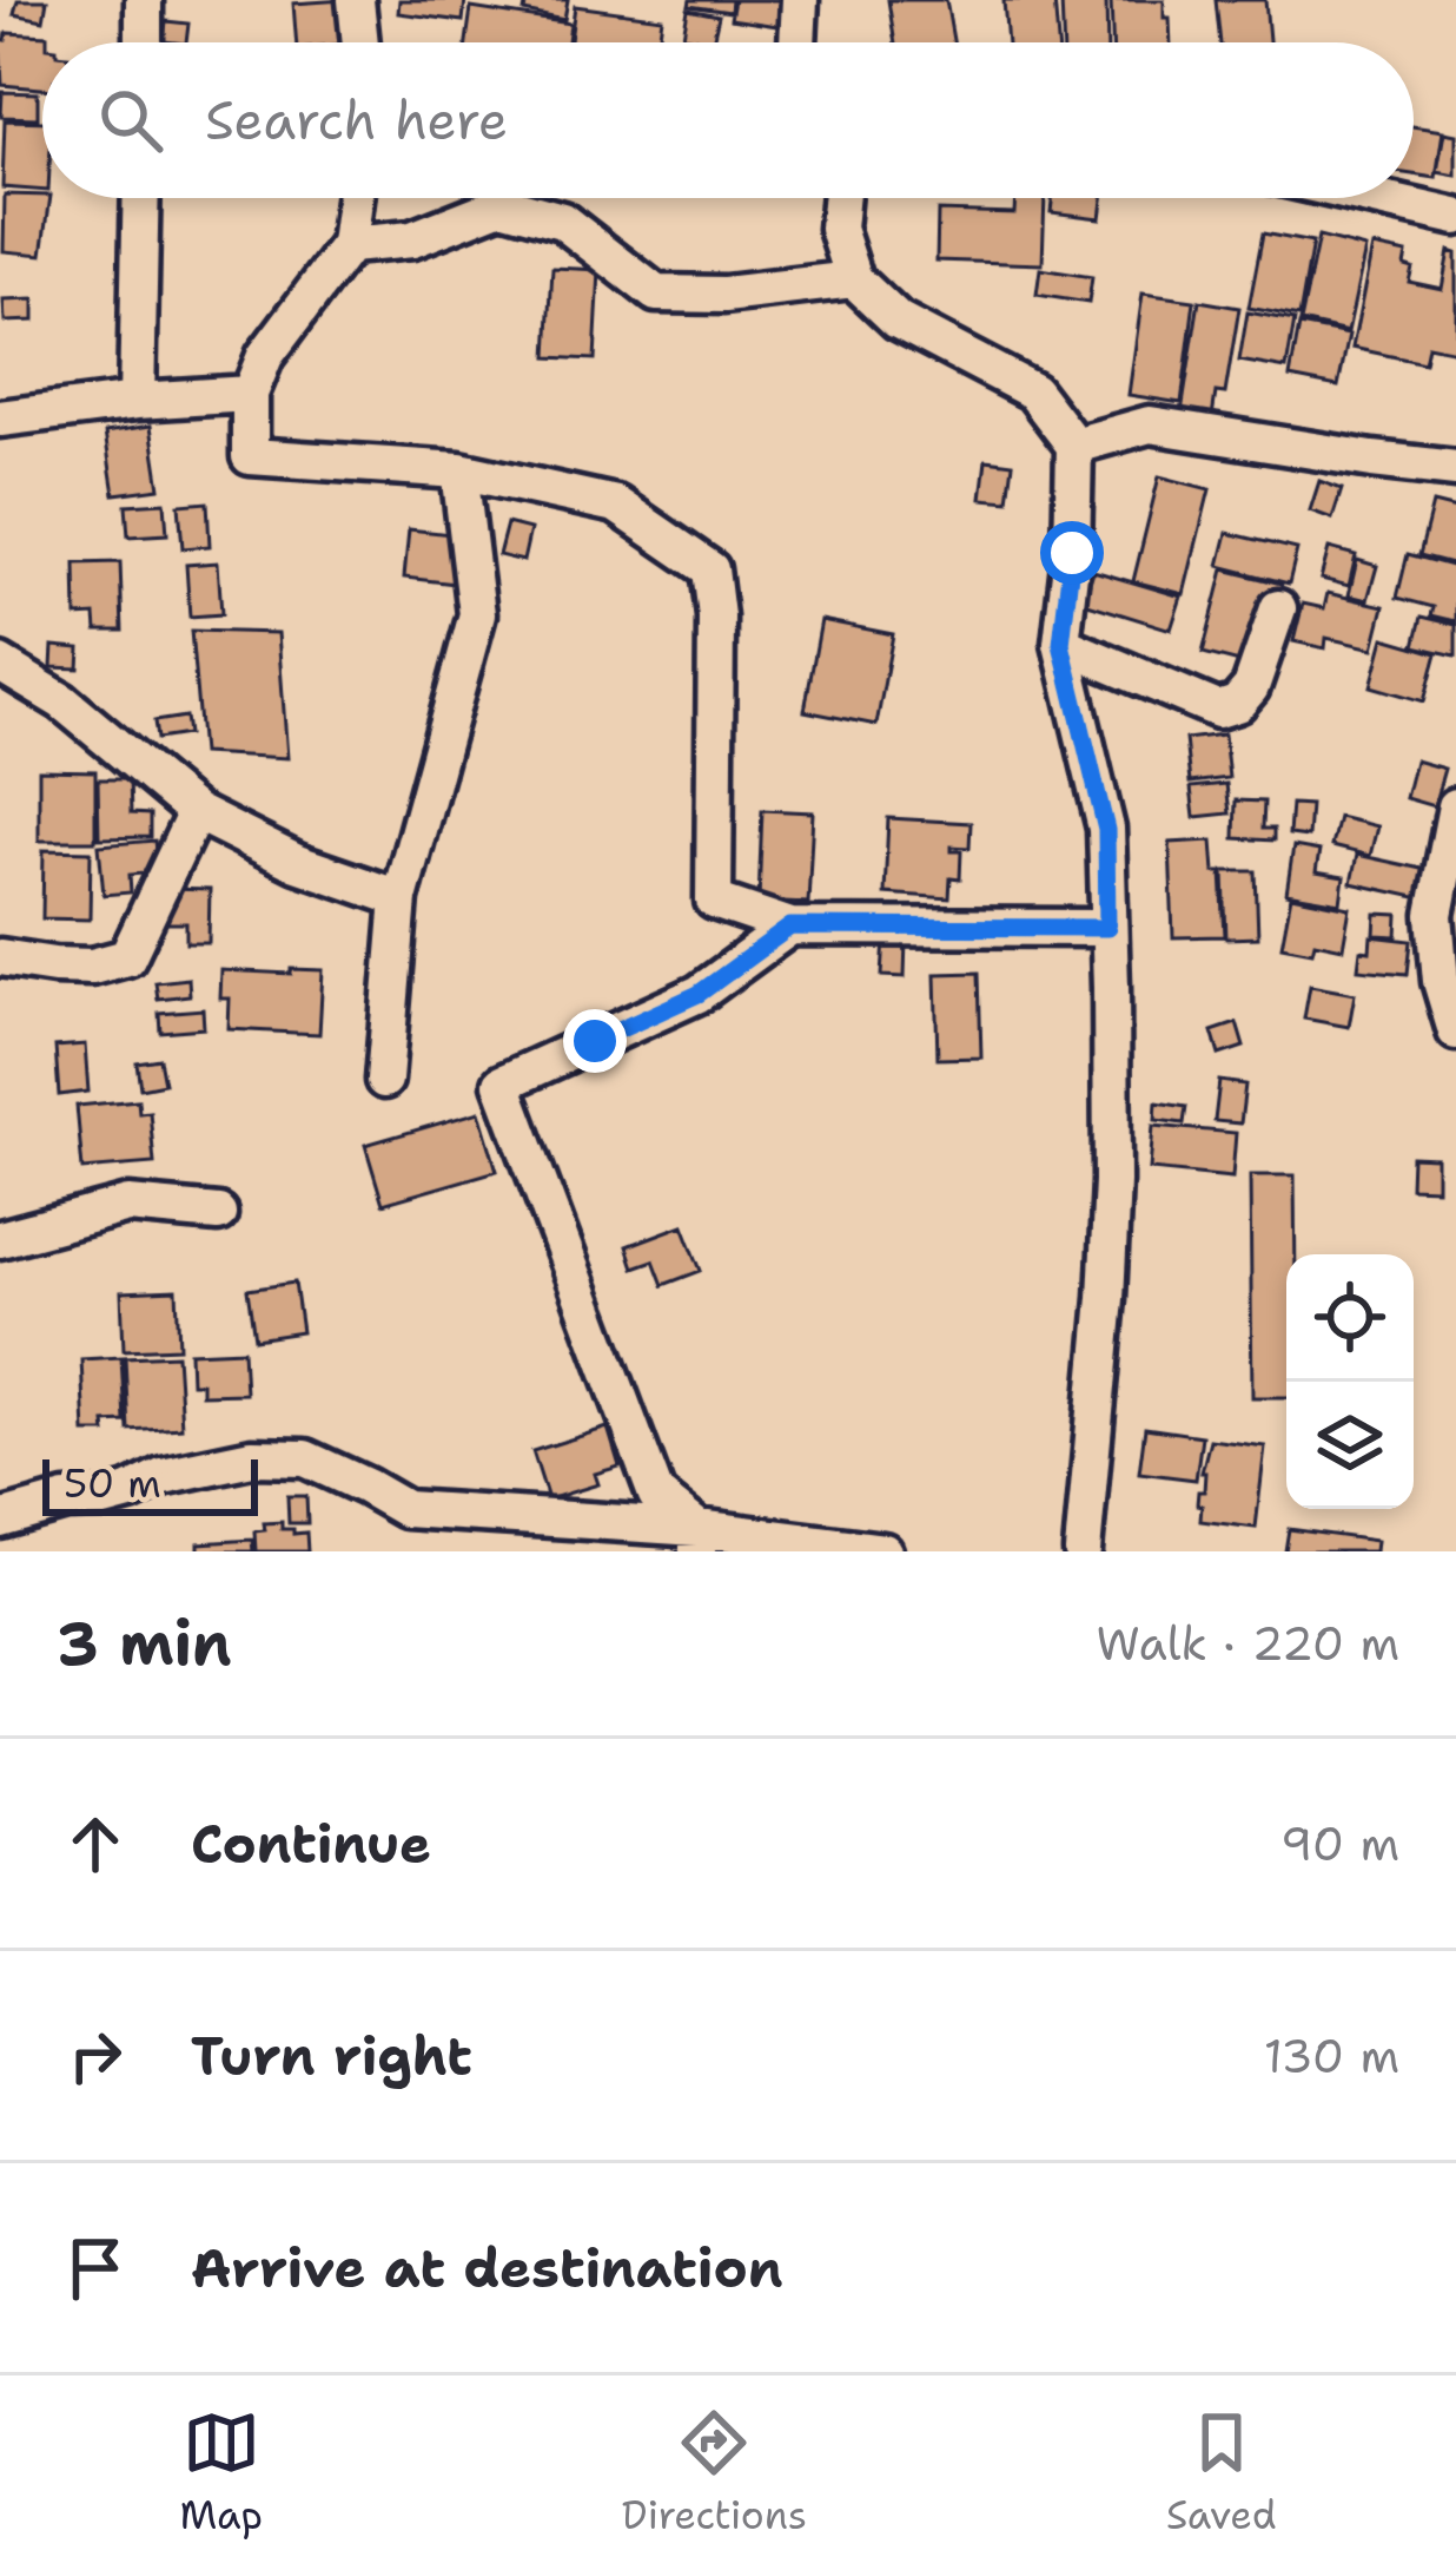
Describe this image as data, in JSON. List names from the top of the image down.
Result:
{
  "scale_bar": "50 m",
  "page": {
    "search": "Search here",
    "scale": "50 m",
    "heading": ["3 min", "Walk · 220 m"],
    "list": [
      ["Continue", "90 m"],
      ["Turn right", "130 m"],
      "Arrive at destination"
    ],
    "nav": ["Map", "Directions", "Saved"]
  }
}
